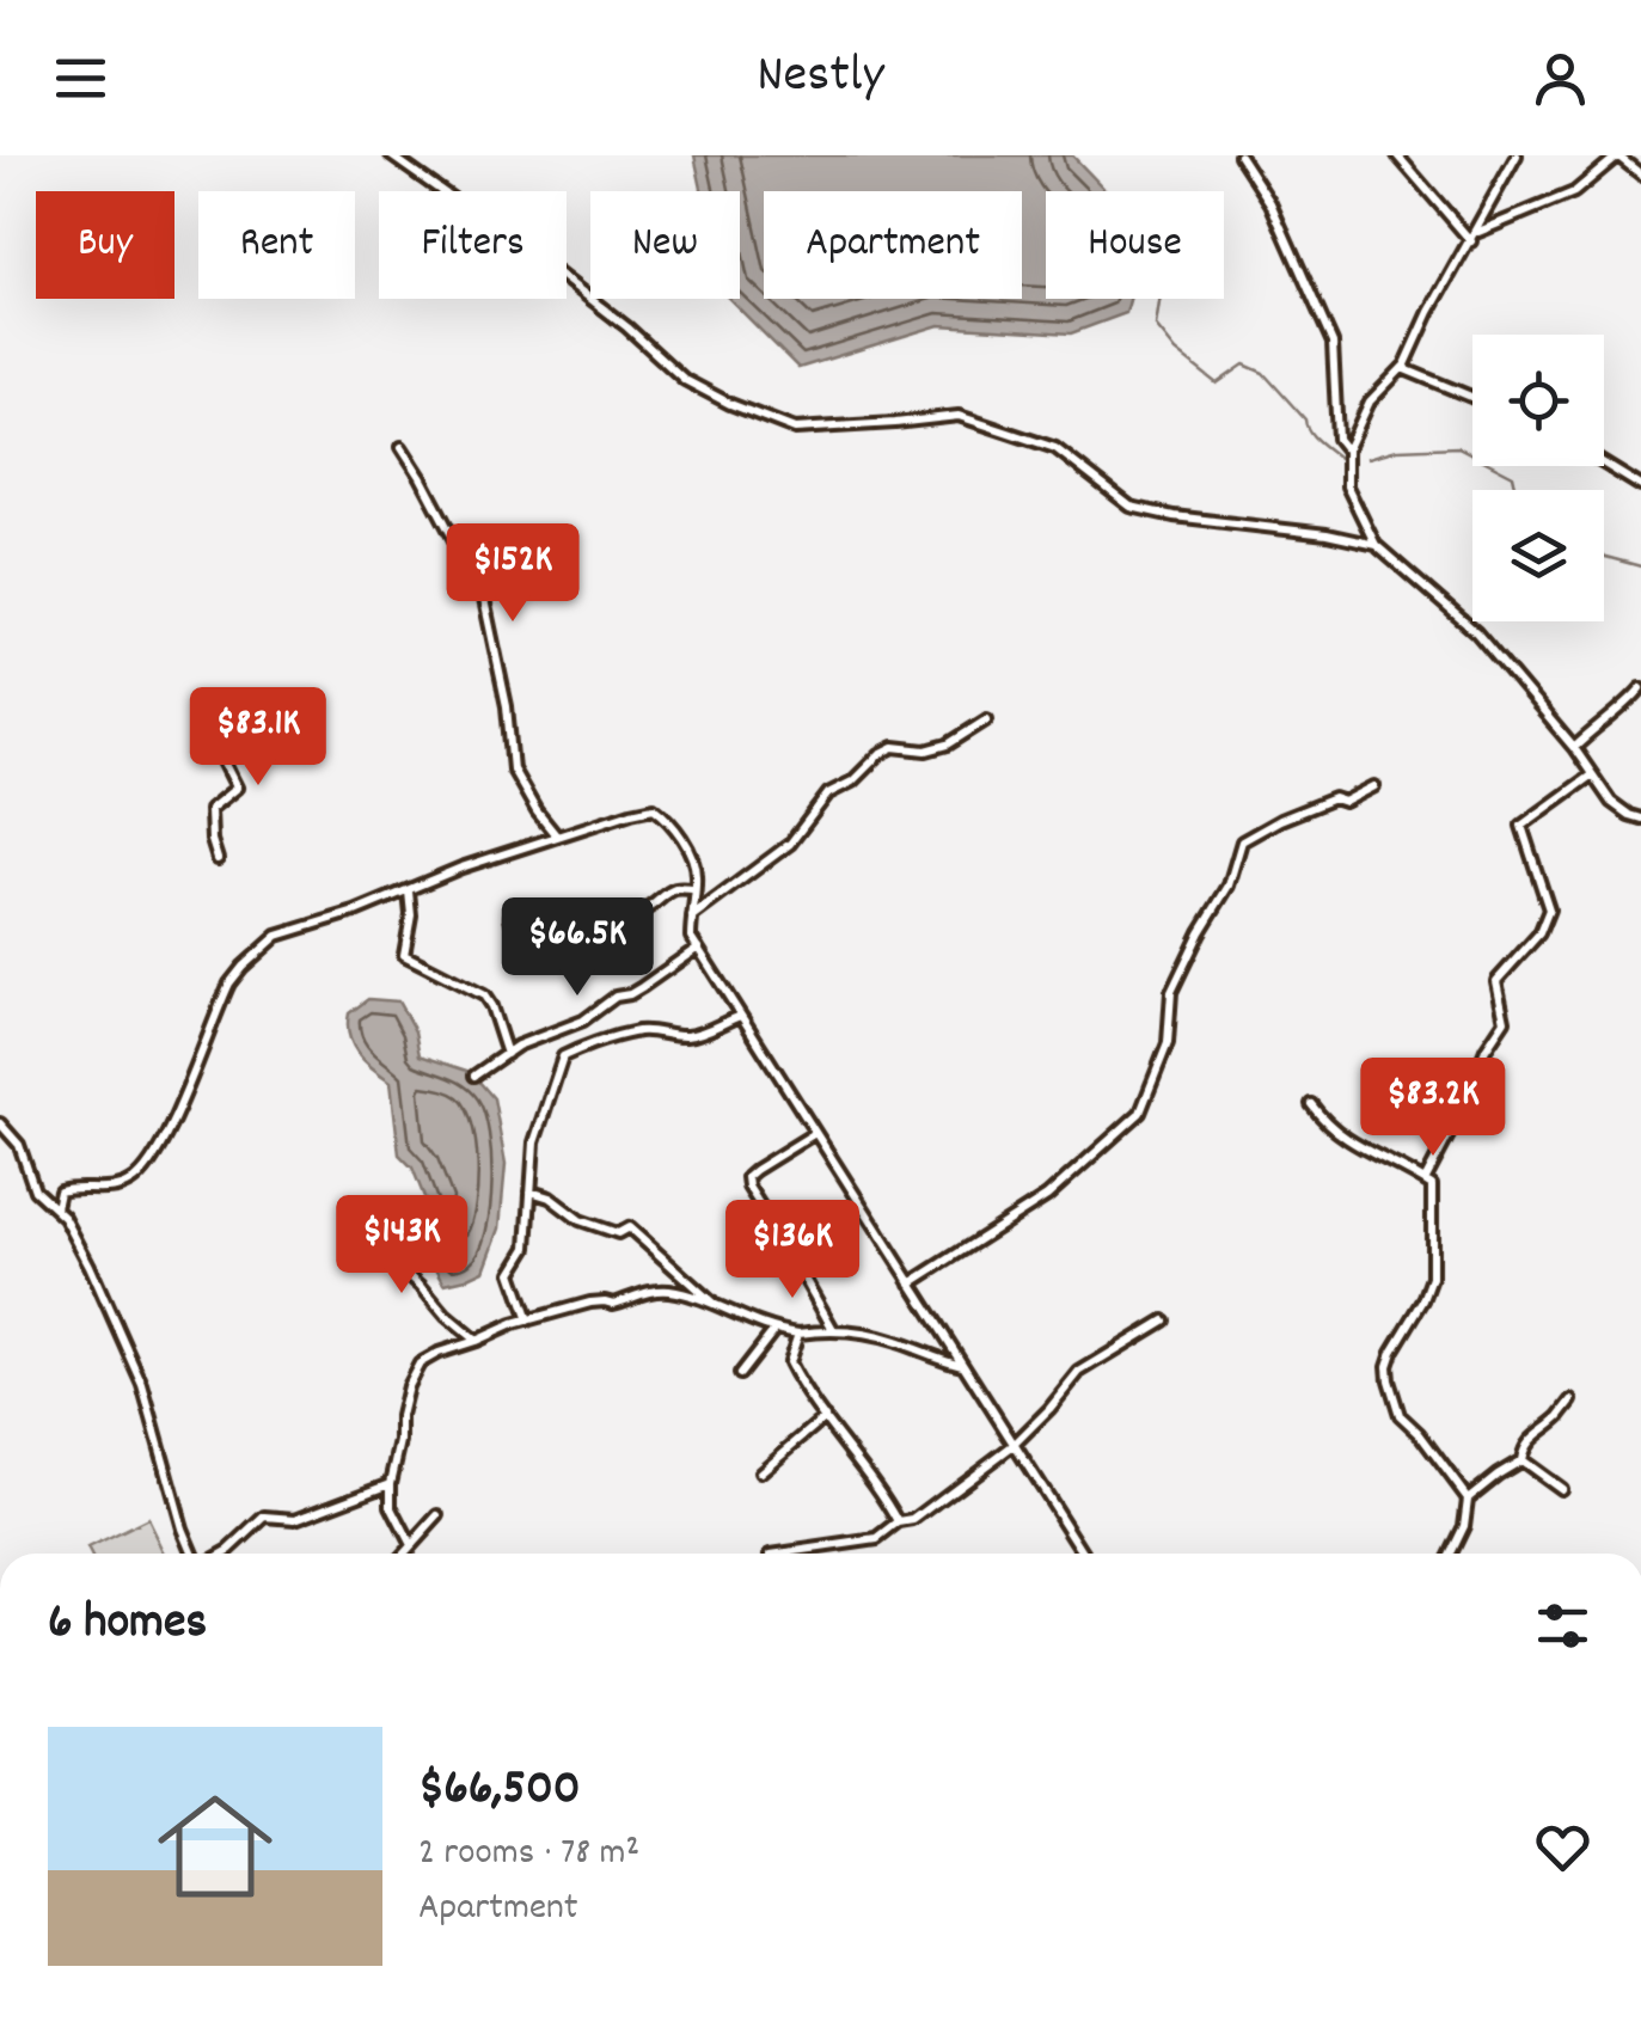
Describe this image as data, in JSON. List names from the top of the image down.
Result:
{
  "page": {
    "header": "Nestly",
    "chip": [
      "Buy",
      "Rent",
      "Filters",
      "New",
      "Apartment",
      "House"
    ],
    "price": [
      "$152K",
      "$83.1K",
      "$66.5K",
      "$83.2K",
      "$143K",
      "$136K"
    ],
    "heading": "6 homes",
    "list": [
      {
        "name": "$66,500",
        "note": "2 rooms · 78 m² · Apartment"
      }
    ]
  }
}
